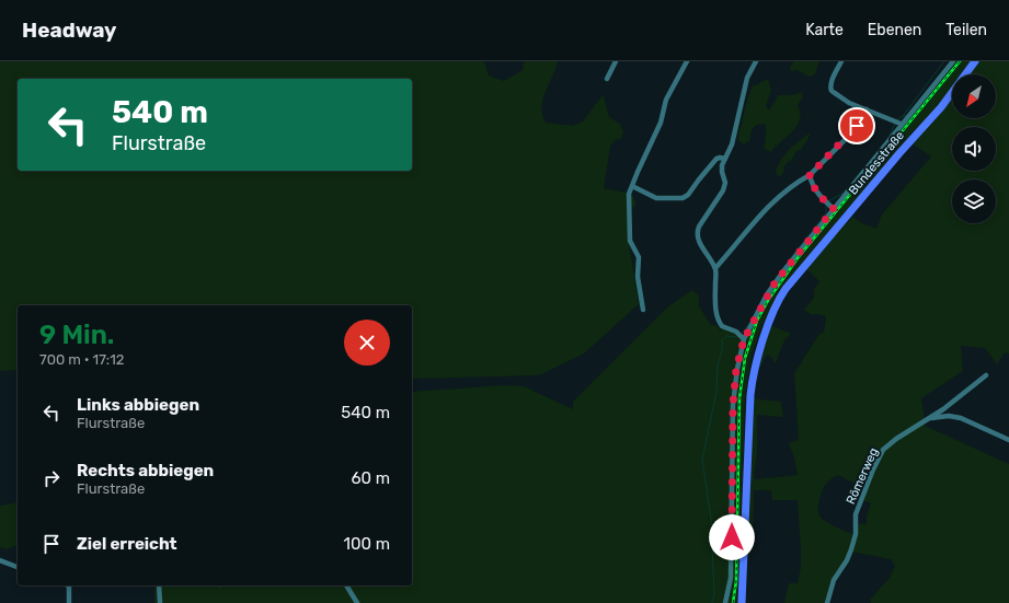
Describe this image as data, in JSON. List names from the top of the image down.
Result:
{
  "streets": {
    "main road": ["Bundesstraße"],
    "street": ["Römerweg"]
  },
  "north": "bottom left",
  "page": {
    "header": "Headway",
    "nav": ["Karte", "Ebenen", "Teilen"],
    "turn": ["540 m", "Flurstraße"],
    "heading": ["9 Min.", "700 m · 17:12"],
    "list": [
      {
        "name": "Links abbiegen",
        "note": "Flurstraße",
        "value": "540 m"
      },
      {
        "name": "Rechts abbiegen",
        "note": "Flurstraße",
        "value": "60 m"
      },
      {
        "name": "Ziel erreicht",
        "value": "100 m"
      }
    ]
  }
}
